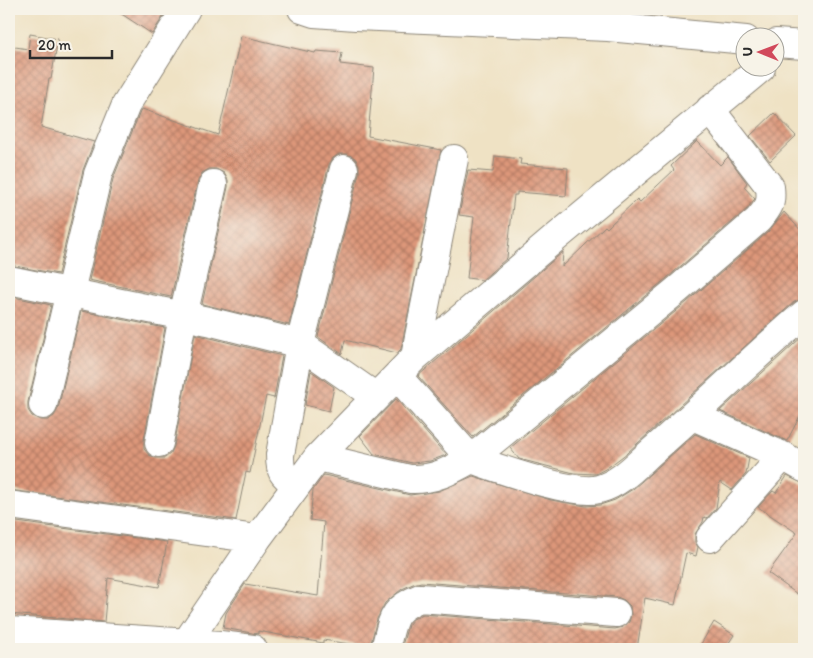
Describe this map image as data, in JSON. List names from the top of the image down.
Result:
{
  "scale_bar": "20 m",
  "north": "left"
}
